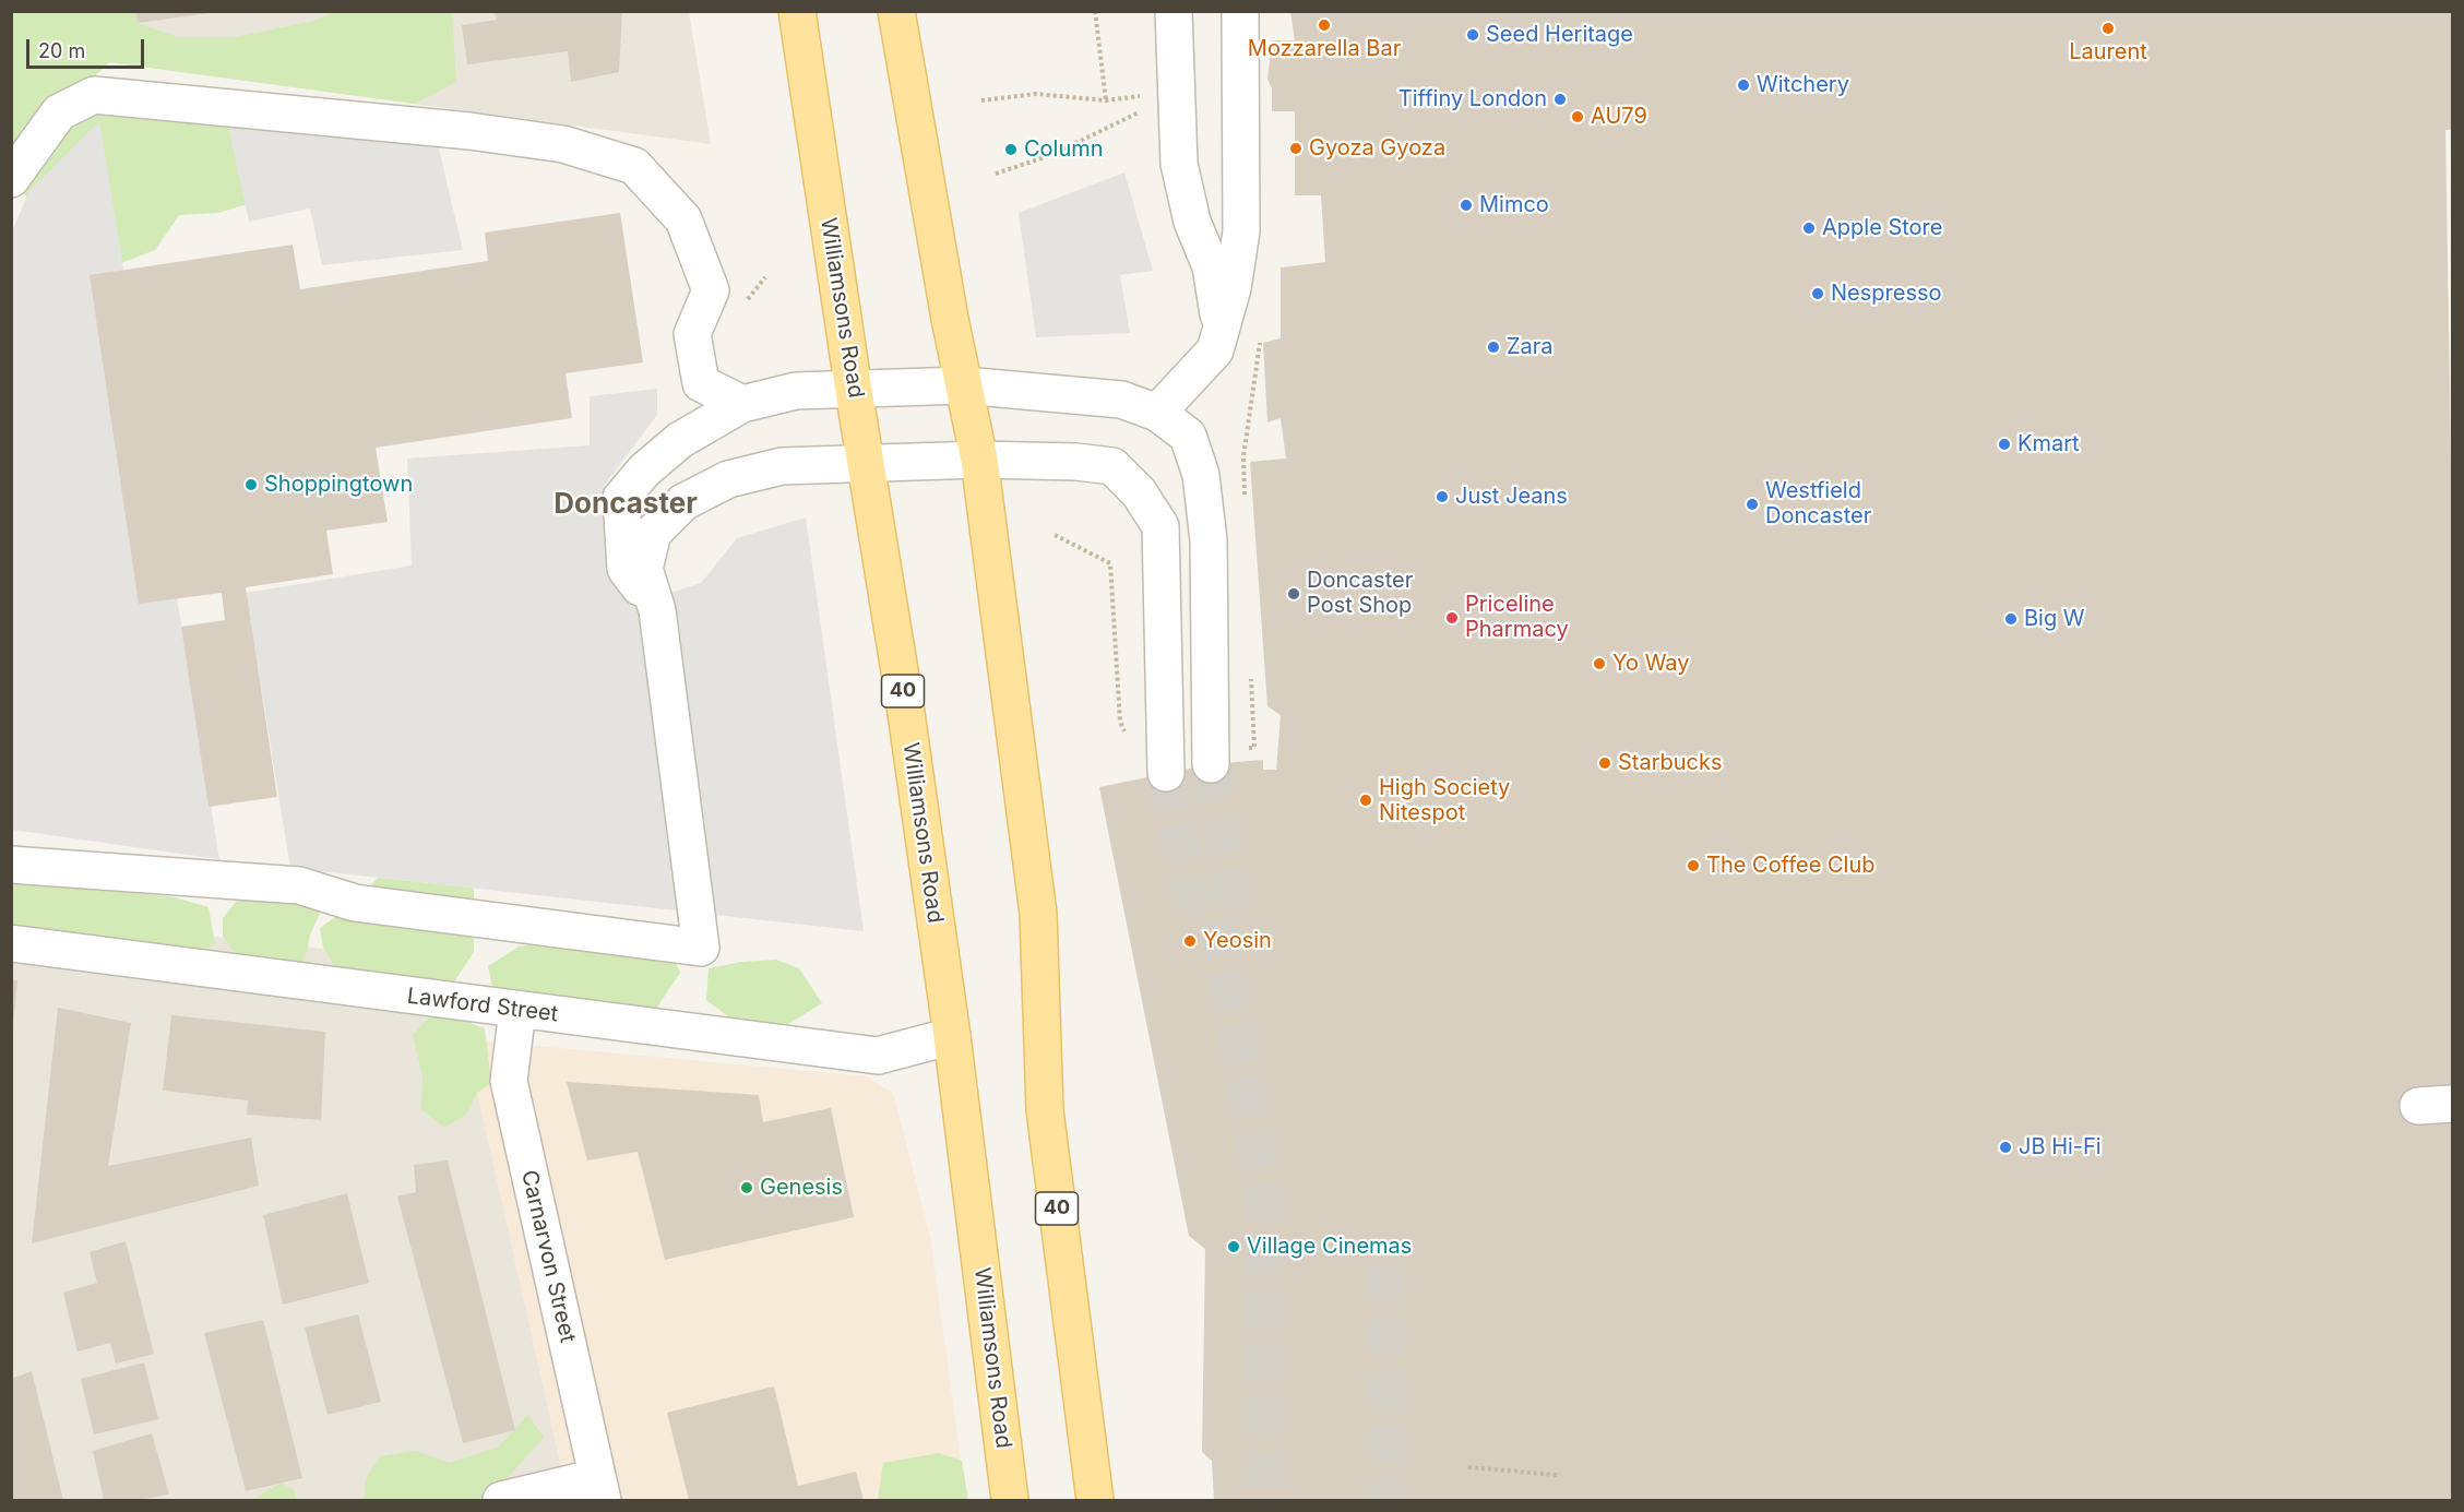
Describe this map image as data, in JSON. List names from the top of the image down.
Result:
{
  "streets": {
    "main road": ["Williamsons Road", "40"],
    "street": ["Lawford Street", "Carnarvon Street"]
  },
  "crossings": [
    ["Williamsons Road", "Lawford Street"],
    ["Lawford Street", "Carnarvon Street"]
  ],
  "districts": ["Doncaster"],
  "places": [
    "Mozzarella Bar",
    "Laurent",
    "Seed Heritage",
    "Witchery",
    "Tiffiny London",
    "AU79",
    "Gyoza Gyoza",
    "Column",
    "Mimco",
    "Apple Store",
    "Nespresso",
    "Zara",
    "Kmart",
    "Shoppingtown",
    "Just Jeans",
    "Westfield Doncaster",
    "Doncaster Post Shop",
    "Priceline Pharmacy",
    "Big W",
    "Yo Way",
    "Starbucks",
    "High Society Nitespot",
    "The Coffee Club",
    "Yeosin",
    "JB Hi-Fi",
    "Genesis",
    "Village Cinemas"
  ],
  "scale_bar": "20 m"
}
